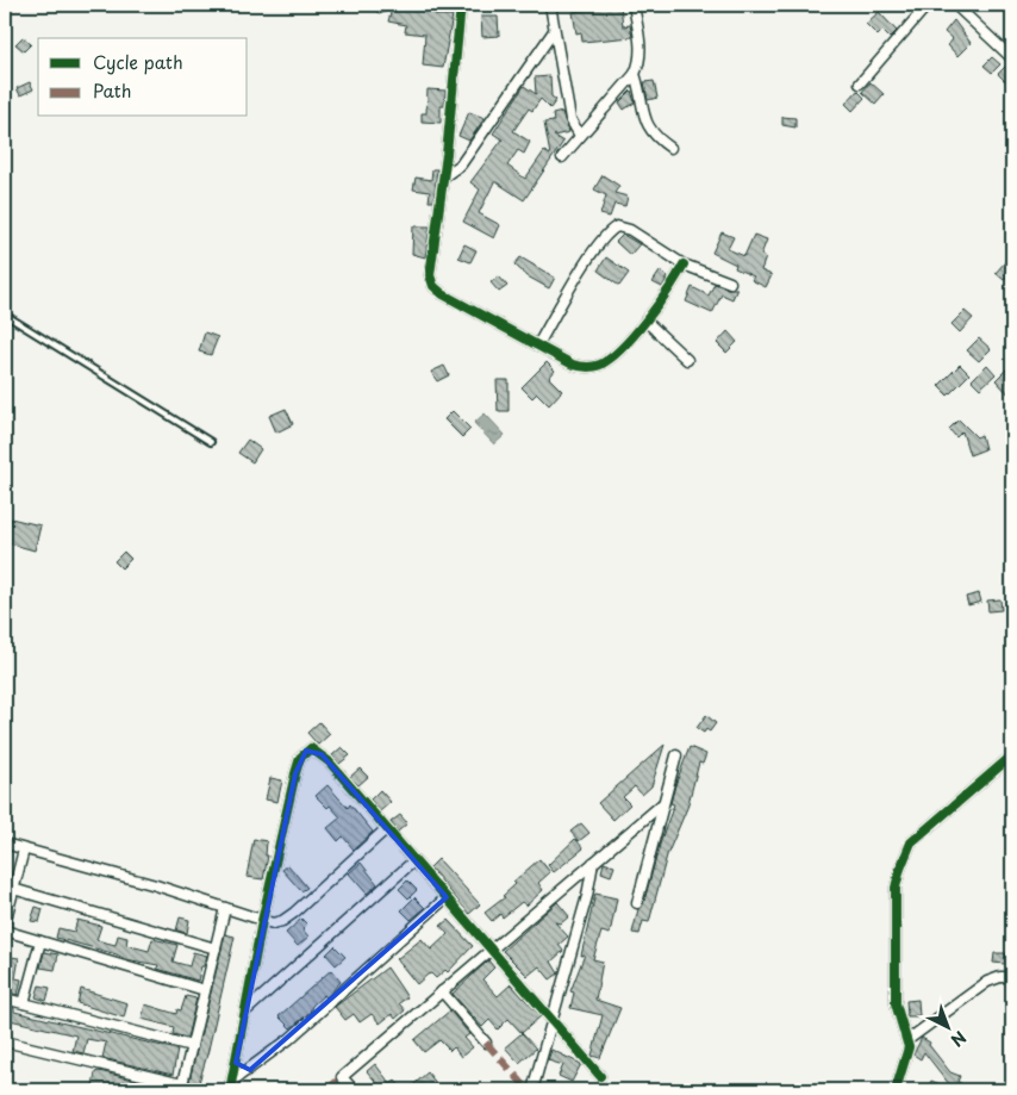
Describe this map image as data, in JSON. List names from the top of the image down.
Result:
{
  "legend": ["Cycle path", "Path"],
  "north": "bottom right"
}
